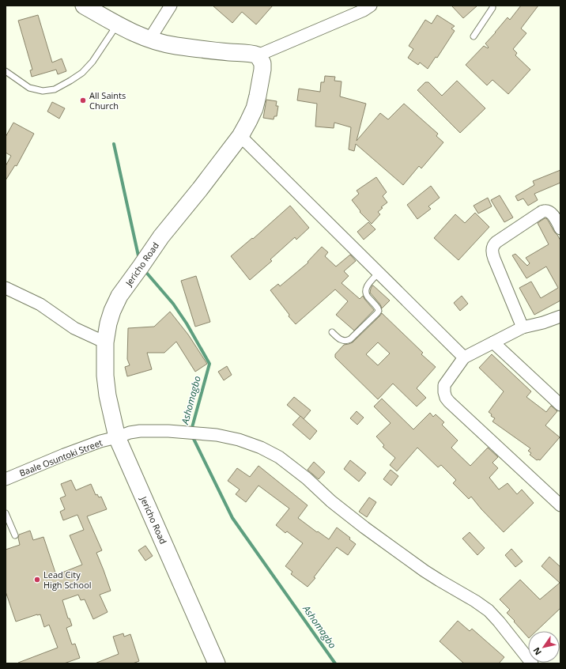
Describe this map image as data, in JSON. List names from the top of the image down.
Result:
{
  "streets": {
    "street": ["Jericho Road", "Baale Osuntoki Street"]
  },
  "crossings": [
    ["Jericho Road", "Baale Osuntoki Street"]
  ],
  "water": ["Ashomagbo"],
  "places": ["All Saints Church", "Lead City High School"],
  "north": "bottom left"
}
